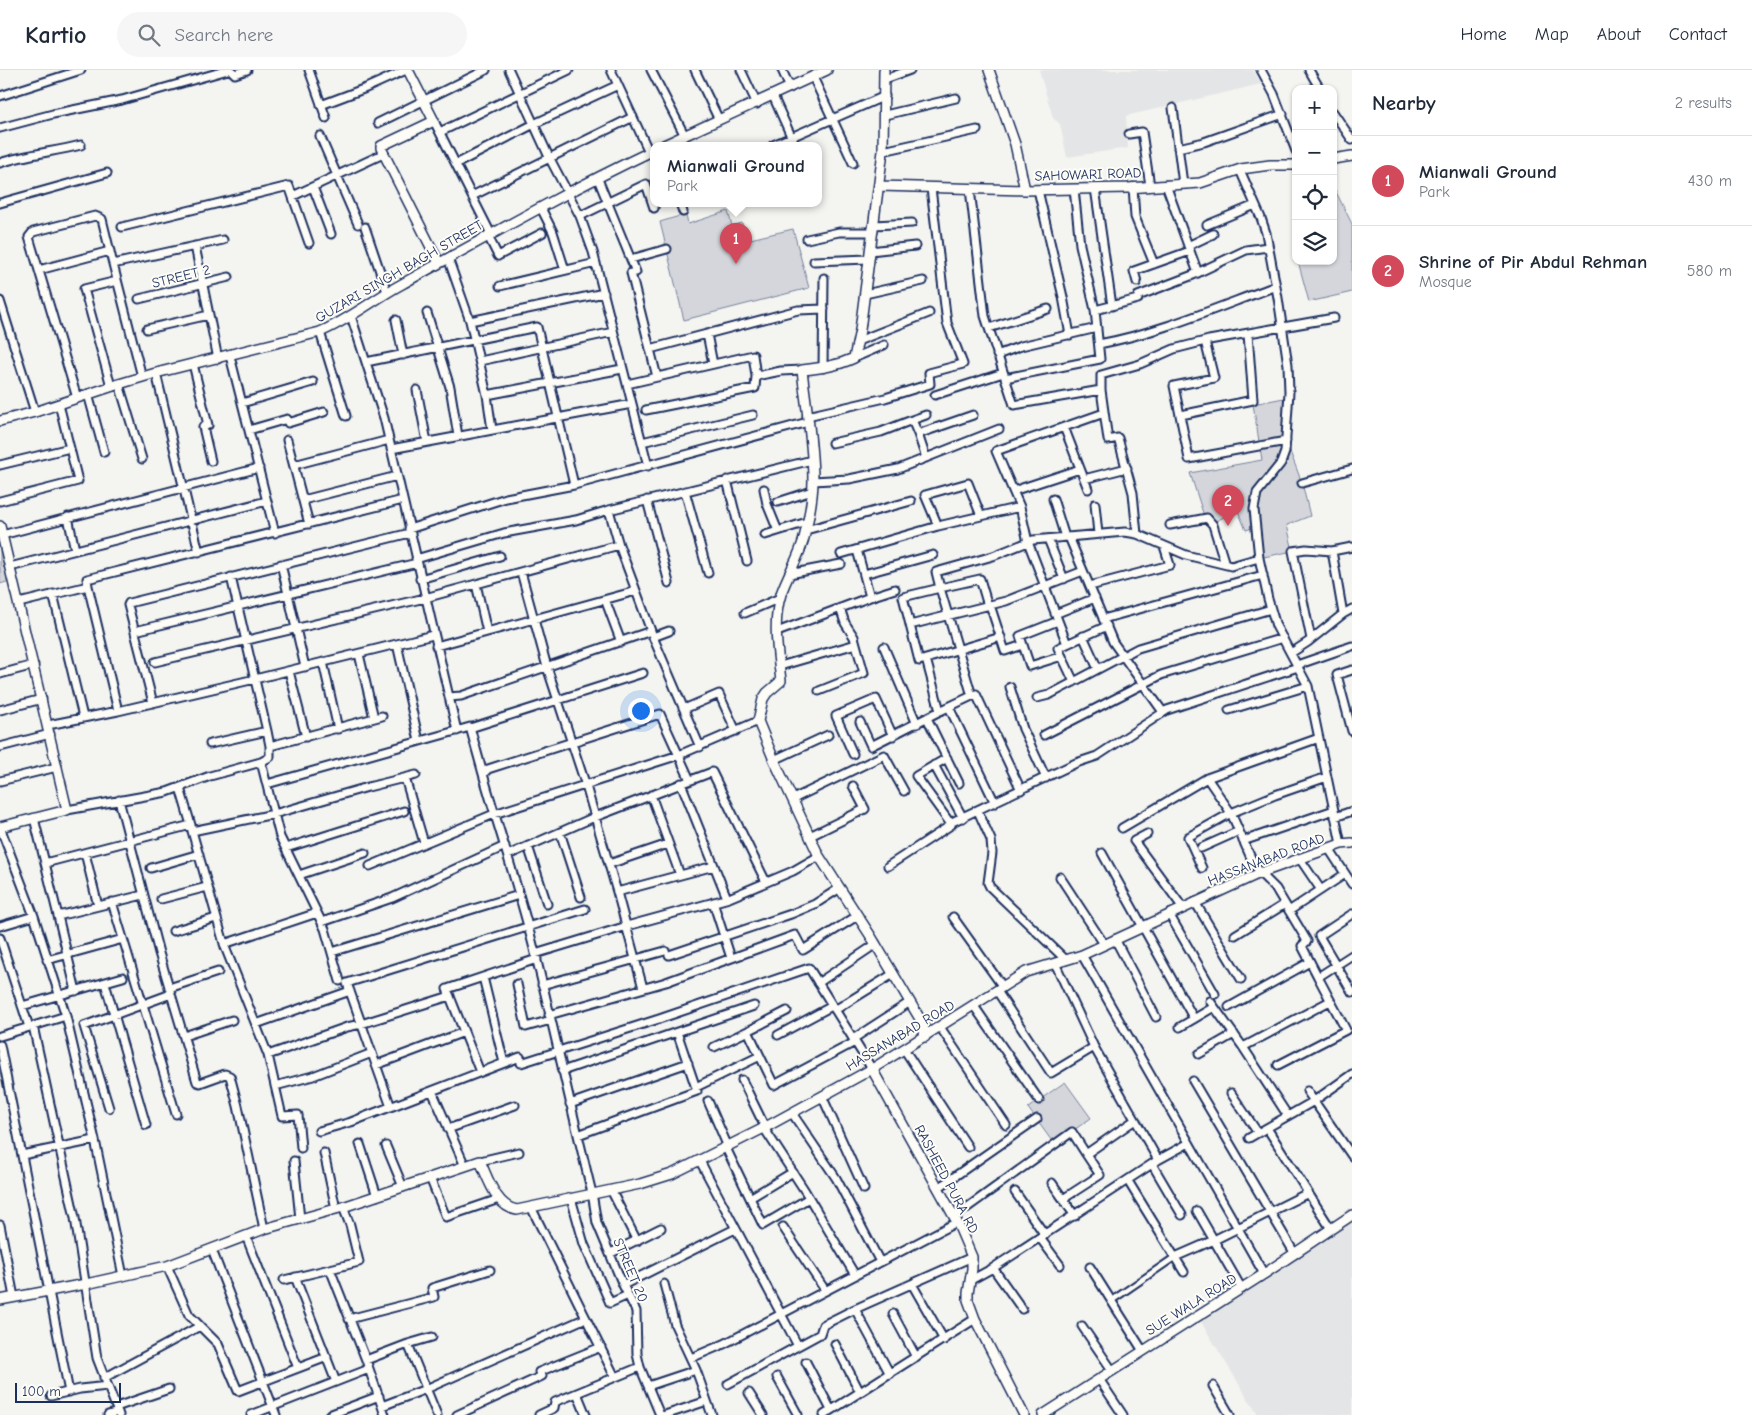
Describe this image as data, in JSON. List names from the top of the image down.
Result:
{
  "streets": {
    "street": [
      "SAHOWARI ROAD",
      "GUZARI SINGH BAGH STREET",
      "STREET 2",
      "HASSANABAD ROAD",
      "RASHEED PURA RD",
      "STREET 20",
      "SUE WALA ROAD"
    ]
  },
  "crossings": [
    ["HASSANABAD ROAD", "RASHEED PURA RD"],
    ["HASSANABAD ROAD", "STREET 20"]
  ],
  "scale_bar": "100 m",
  "page": {
    "header": "Kartio",
    "search": "Search here",
    "nav": [
      "Home",
      "Map",
      "About",
      "Contact"
    ],
    "heading": ["Nearby", "2 results"],
    "map_buttons": ["+", "−"],
    "list": [
      {
        "mark": "1",
        "name": "Mianwali Ground",
        "note": "Park",
        "value": "430 m"
      },
      {
        "mark": "2",
        "name": "Shrine of Pir Abdul Rehman",
        "note": "Mosque",
        "value": "580 m"
      }
    ],
    "popup": ["Mianwali Ground", "Park"],
    "pins": ["1", "2"],
    "scale": "100 m"
  }
}
